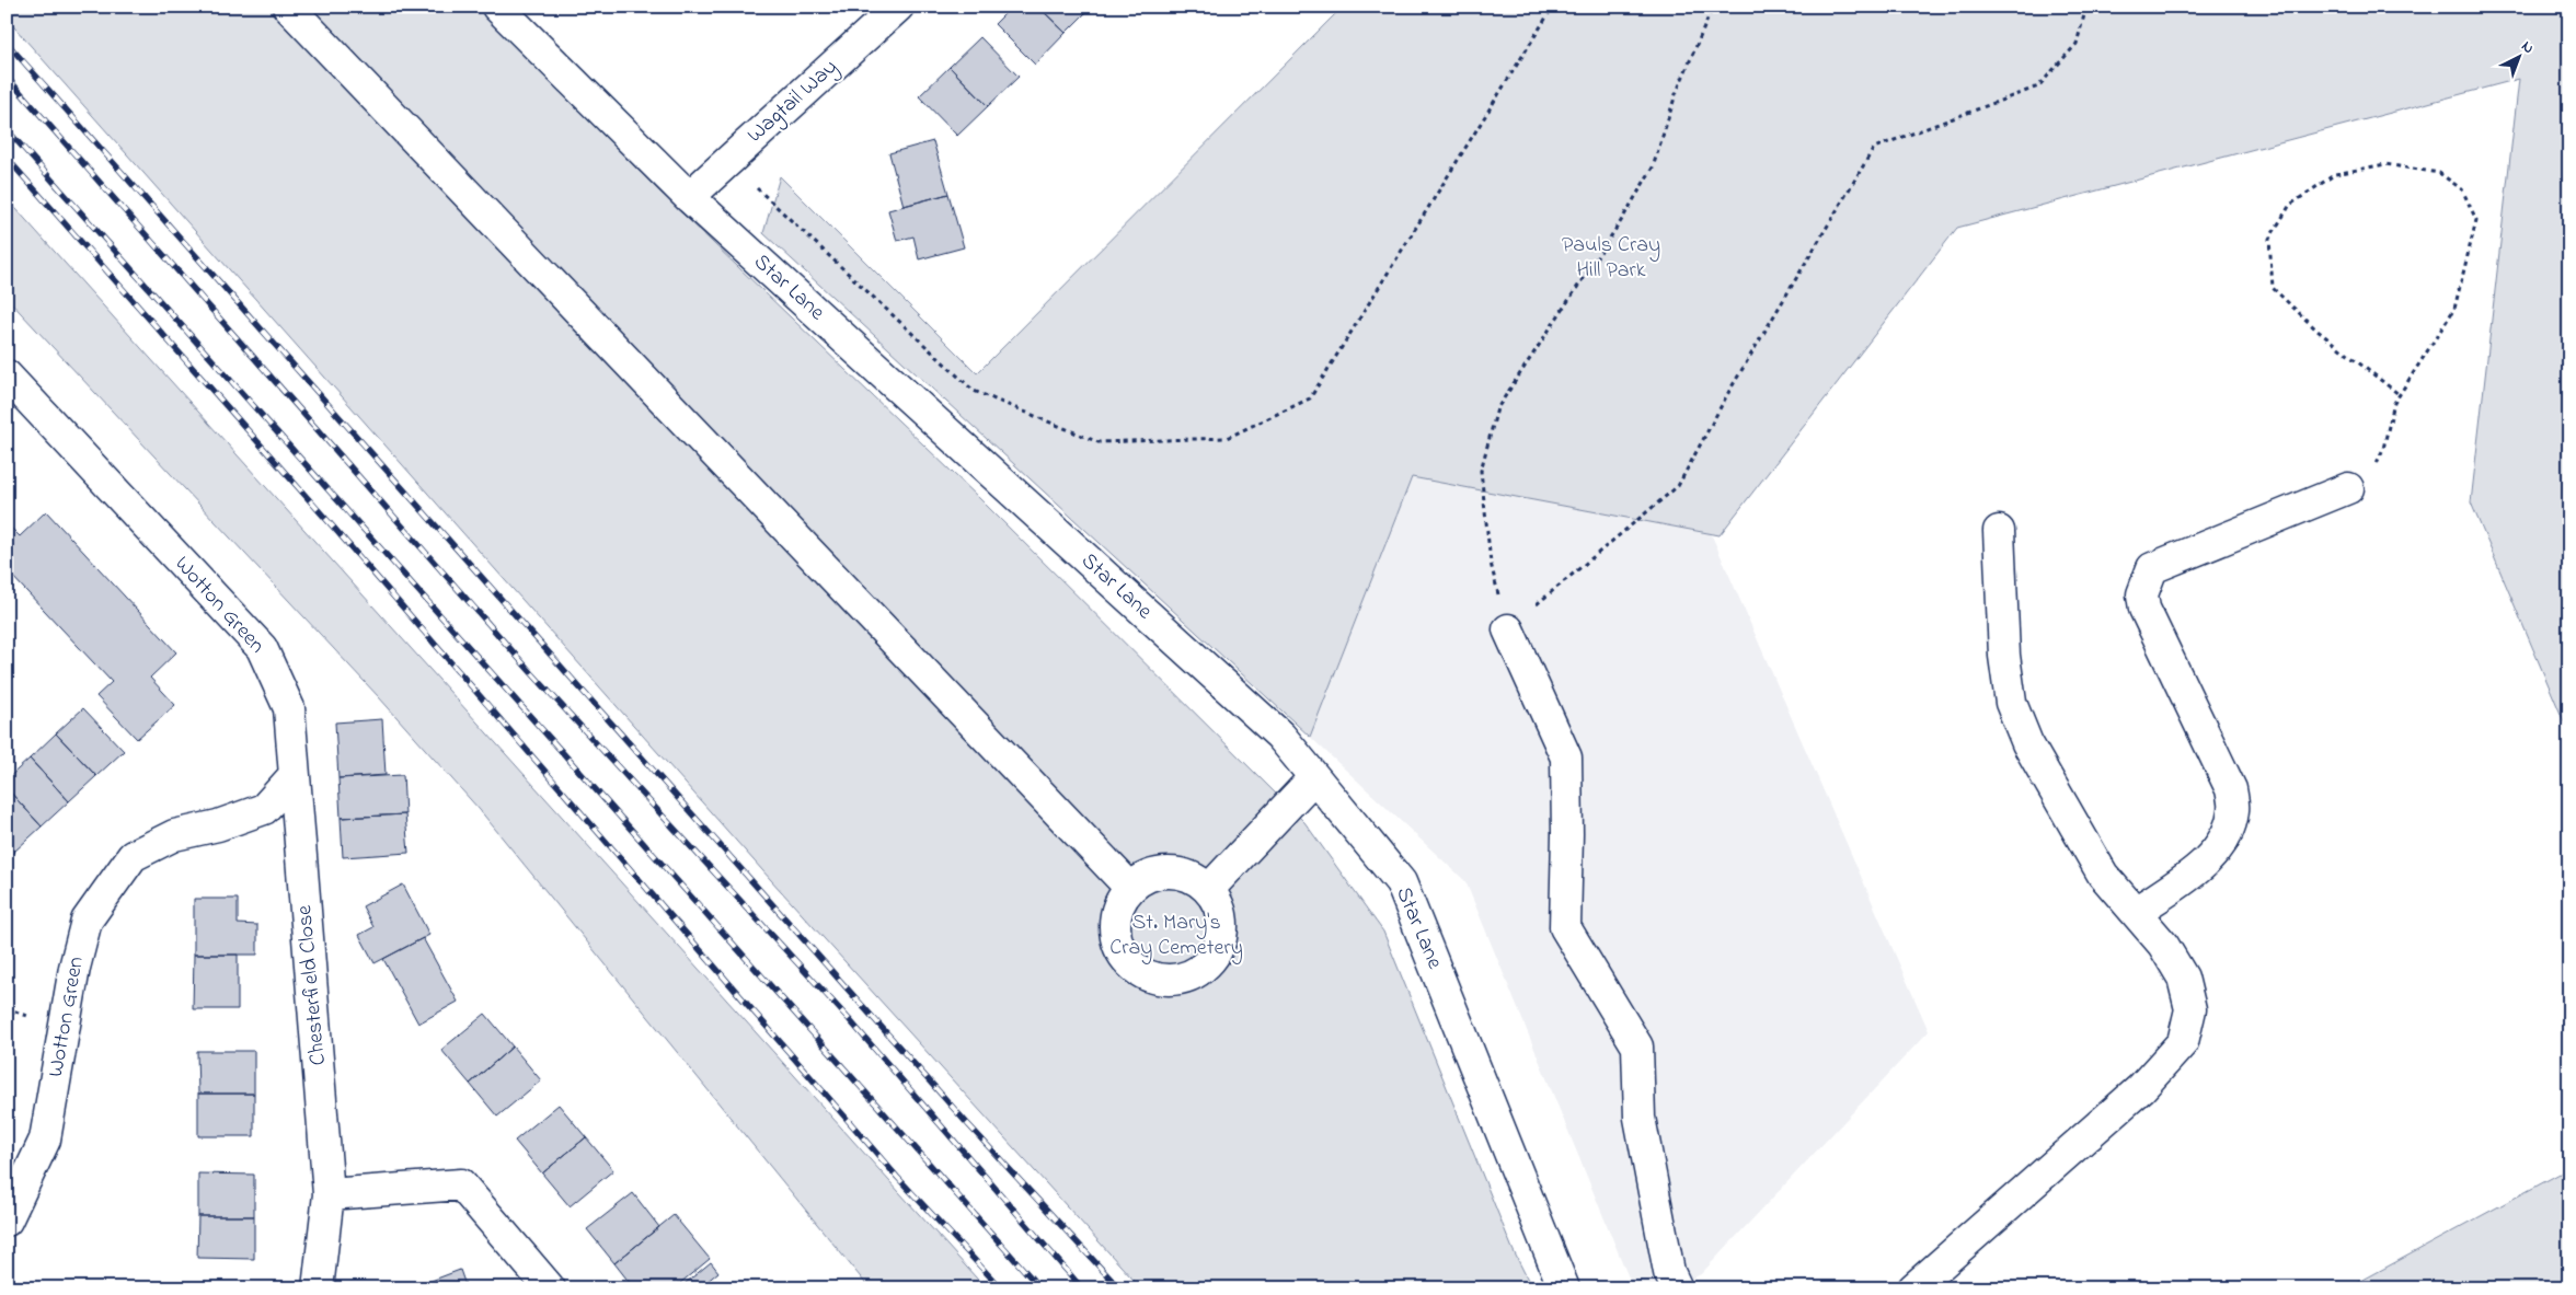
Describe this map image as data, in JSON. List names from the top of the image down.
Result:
{
  "streets": {
    "street": [
      "Wagtail Way",
      "Star Lane",
      "Wotton Green",
      "Chesterfield Close"
    ]
  },
  "crossings": [
    ["Wagtail Way", "Star Lane"],
    ["Wotton Green", "Chesterfield Close"]
  ],
  "parks": ["Pauls Cray Hill Park", "St. Mary's Cray Cemetery"],
  "north": "top right"
}
